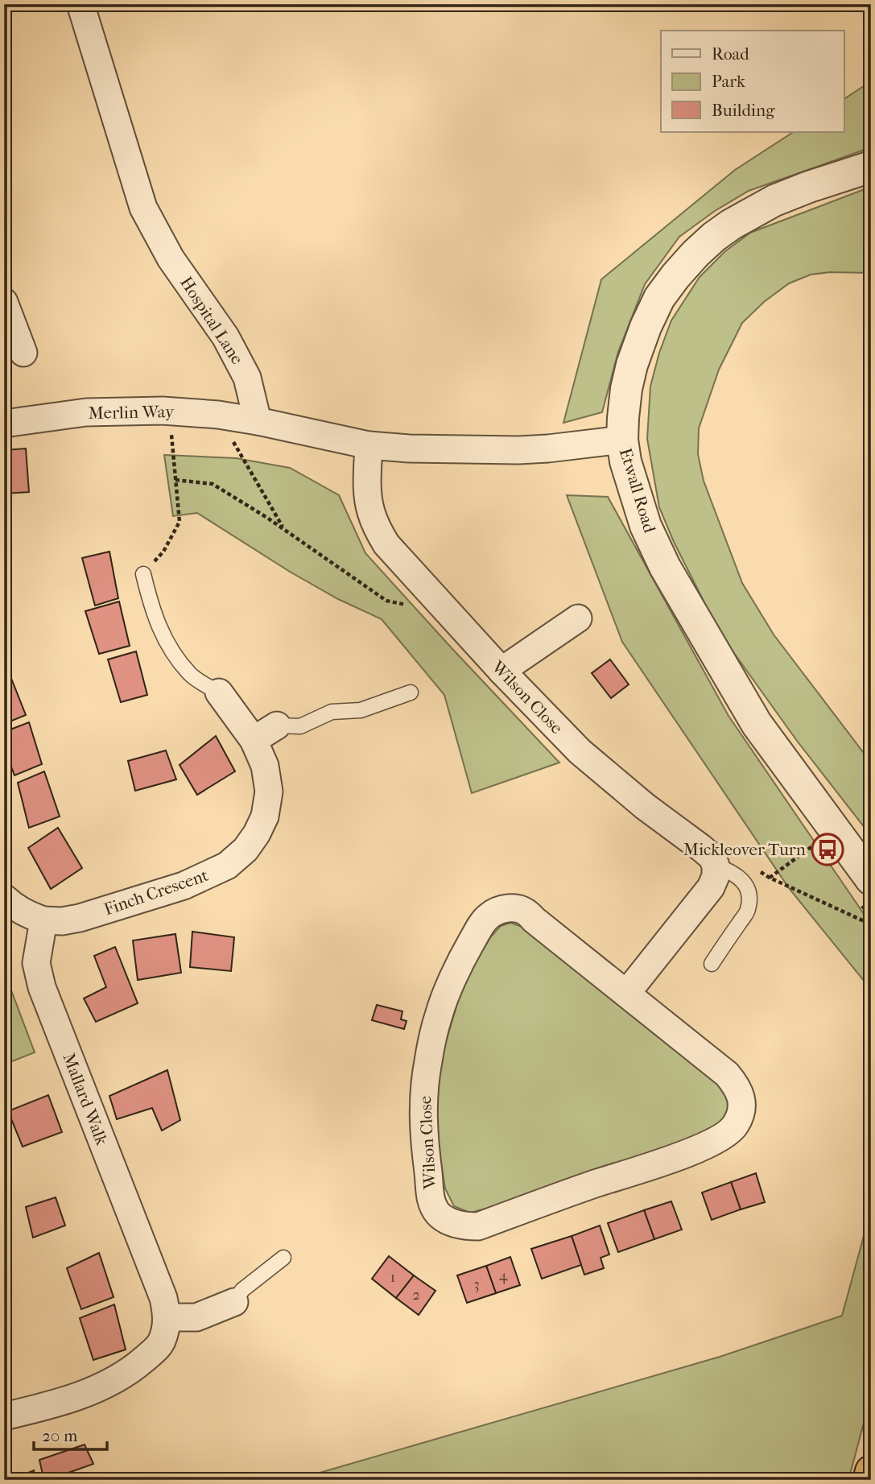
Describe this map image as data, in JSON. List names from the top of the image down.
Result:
{
  "streets": {
    "street": [
      "Hospital Lane",
      "Merlin Way",
      "Etwall Road",
      "Wilson Close",
      "Finch Crescent",
      "Mallard Walk"
    ]
  },
  "crossings": [
    ["Hospital Lane", "Merlin Way"],
    ["Finch Crescent", "Mallard Walk"]
  ],
  "places": {
    "bus stop": ["Mickleover Turn"]
  },
  "house_numbers": [
    "4",
    "1",
    "3",
    "2"
  ],
  "legend": ["Road", "Park", "Building"],
  "scale_bar": "20 m"
}
